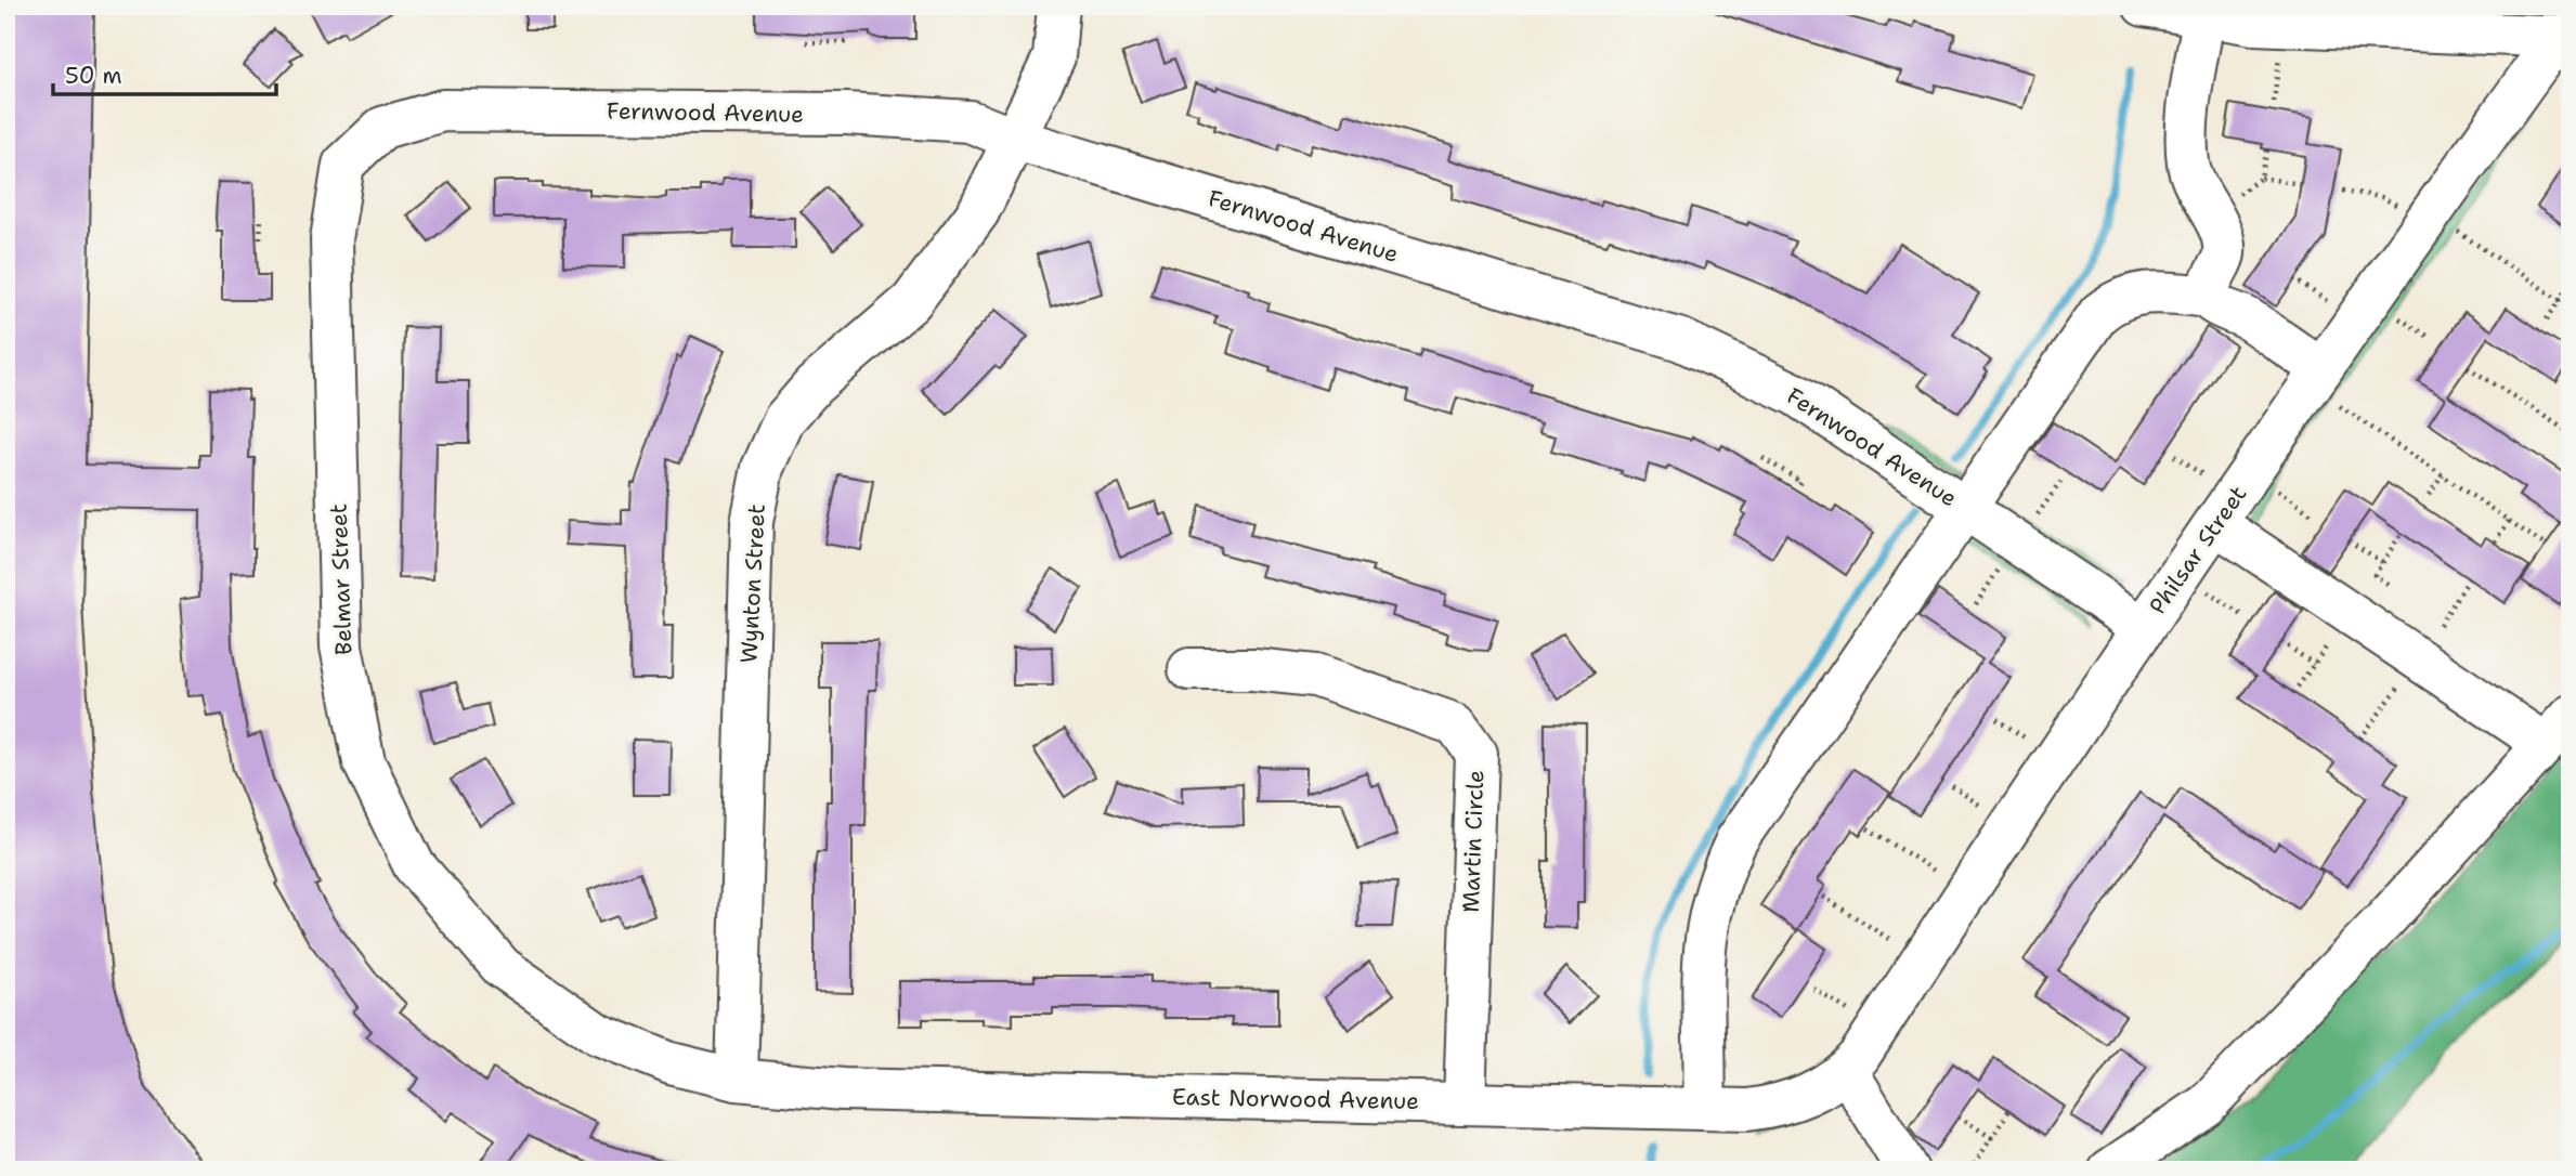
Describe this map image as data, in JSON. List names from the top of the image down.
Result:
{
  "streets": {
    "street": [
      "Fernwood Avenue",
      "Philsar Street",
      "Belmar Street",
      "Wynton Street",
      "Martin Circle",
      "East Norwood Avenue"
    ]
  },
  "crossings": [
    ["Fernwood Avenue", "Philsar Street"],
    ["Fernwood Avenue", "Belmar Street"],
    ["Fernwood Avenue", "Wynton Street"],
    ["Philsar Street", "East Norwood Avenue"],
    ["Belmar Street", "Wynton Street"],
    ["Belmar Street", "East Norwood Avenue"],
    ["Wynton Street", "East Norwood Avenue"],
    ["Martin Circle", "East Norwood Avenue"]
  ],
  "scale_bar": "50 m"
}
